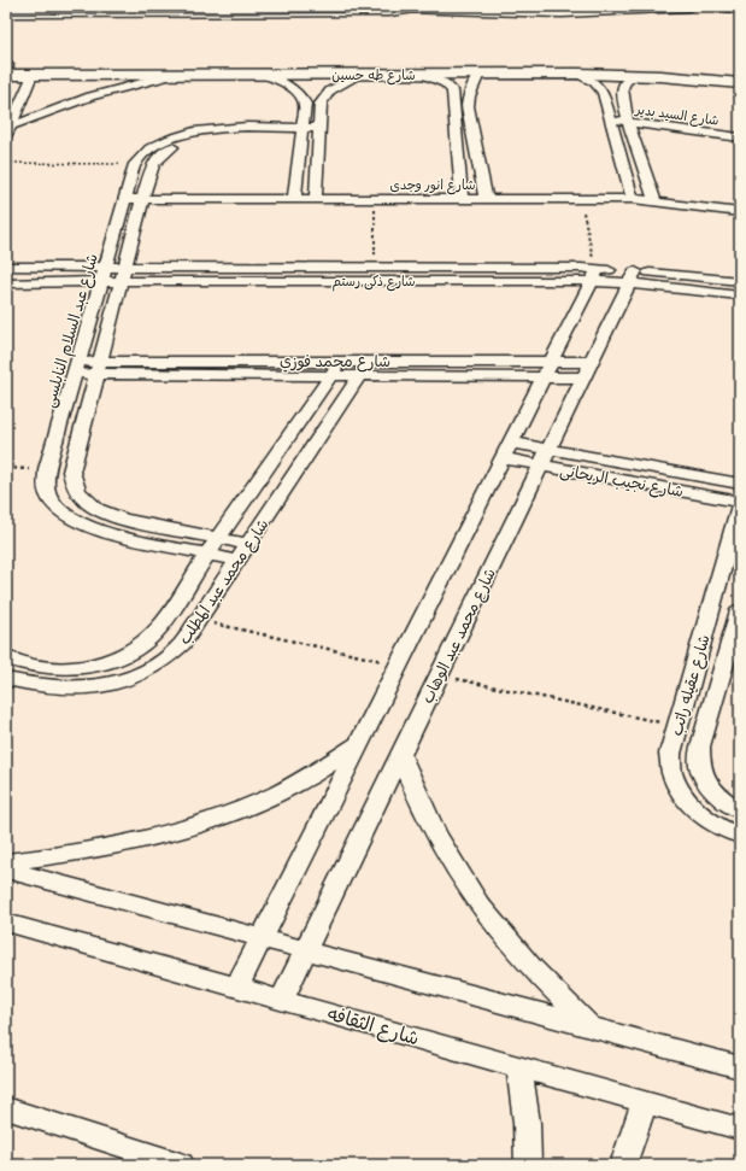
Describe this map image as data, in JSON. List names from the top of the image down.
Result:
{
  "streets": {
    "main road": ["شارع طه حسين"],
    "street": [
      "شارع السيد بدير",
      "شارع انور وجدى",
      "شارع ذكى رستم",
      "شارع عبد السلام النابلسى",
      "شارع محمد فوزي",
      "شارع نجيب الريحانى",
      "شارع محمد عبد المطلب",
      "شارع محمد عبد الوهاب",
      "شارع عقيله راتب",
      "شارع الثقافه"
    ]
  },
  "crossings": [
    ["شارع انور وجدى", "شارع عبد السلام النابلسى"],
    ["شارع ذكى رستم", "شارع عبد السلام النابلسى"],
    ["شارع ذكى رستم", "شارع محمد عبد الوهاب"],
    ["شارع عبد السلام النابلسى", "شارع محمد فوزي"],
    ["شارع عبد السلام النابلسى", "شارع محمد عبد المطلب"],
    ["شارع محمد فوزي", "شارع محمد عبد المطلب"],
    ["شارع محمد فوزي", "شارع محمد عبد الوهاب"],
    ["شارع نجيب الريحانى", "شارع محمد عبد الوهاب"],
    ["شارع نجيب الريحانى", "شارع عقيله راتب"],
    ["شارع محمد عبد الوهاب", "شارع الثقافه"]
  ]
}
